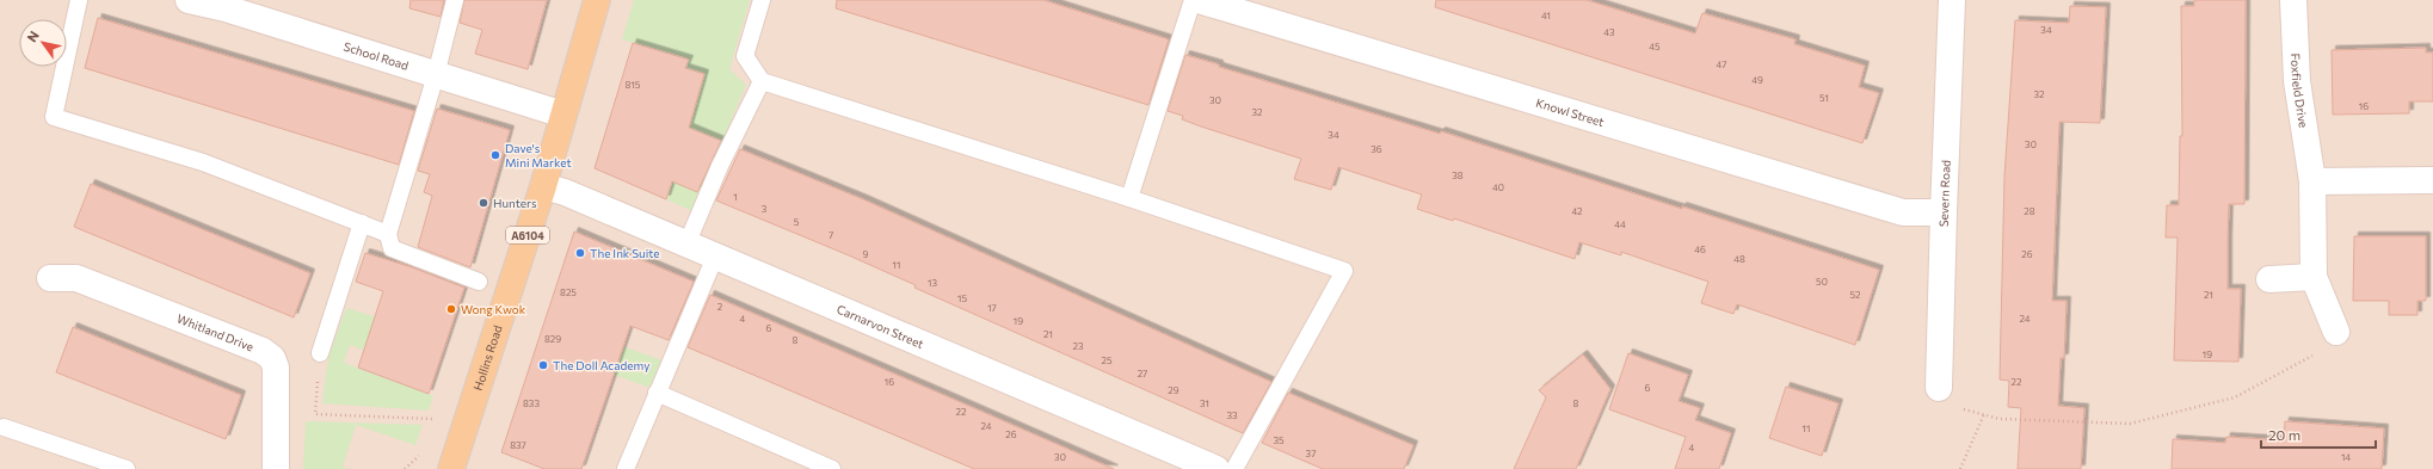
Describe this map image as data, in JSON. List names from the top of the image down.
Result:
{
  "streets": {
    "main road": ["A6104", "Hollins Road"],
    "street": [
      "School Road",
      "Foxfield Drive",
      "Knowl Street",
      "Severn Road",
      "Carnarvon Street",
      "Whitland Drive"
    ]
  },
  "crossings": [
    ["School Road", "Hollins Road"],
    ["Knowl Street", "Severn Road"],
    ["Carnarvon Street", "Hollins Road"]
  ],
  "places": [
    "Dave's Mini Market",
    "Hunters",
    "The Ink Suite",
    "Wong Kwok",
    "The Doll Academy"
  ],
  "house_numbers": [
    "41",
    "34",
    "43",
    "45",
    "47",
    "49",
    "815",
    "32",
    "51",
    "30",
    "16",
    "32",
    "34",
    "30",
    "36",
    "38",
    "40",
    "1",
    "3",
    "42",
    "28",
    "5",
    "44",
    "7",
    "46",
    "9",
    "26",
    "48",
    "11",
    "50",
    "13",
    "825",
    "52",
    "21",
    "15",
    "2",
    "17",
    "4",
    "24",
    "19",
    "6",
    "21",
    "829",
    "8",
    "23",
    "19",
    "25",
    "27",
    "16",
    "22",
    "6",
    "29",
    "833",
    "31",
    "8",
    "22",
    "33",
    "24",
    "11",
    "26",
    "35",
    "837",
    "4",
    "37",
    "30",
    "14"
  ],
  "scale_bar": "20 m",
  "north": "top left"
}
